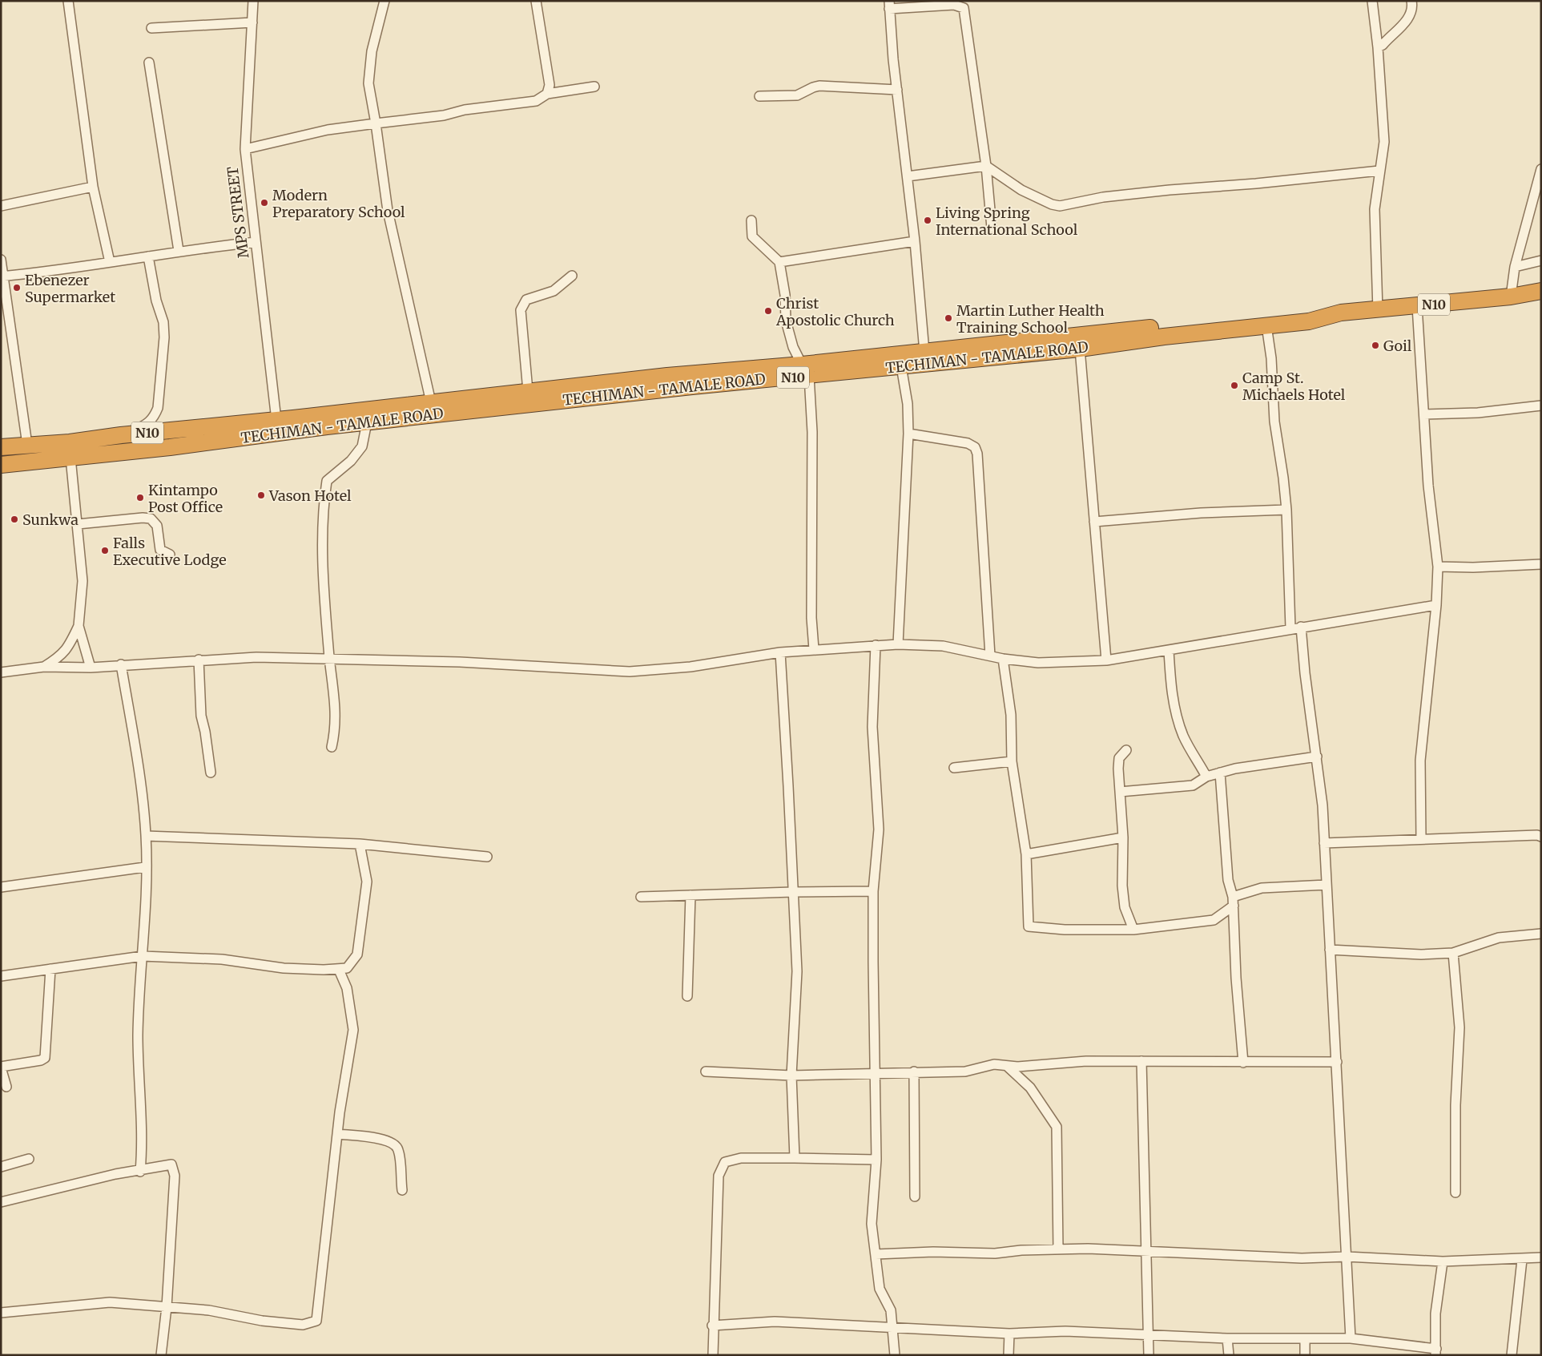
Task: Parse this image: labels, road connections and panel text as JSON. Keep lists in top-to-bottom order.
{
  "streets": {
    "highway": ["N10", "TECHIMAN - TAMALE ROAD"],
    "street": ["MPS STREET"]
  },
  "crossings": [
    ["MPS STREET", "TECHIMAN - TAMALE ROAD"]
  ],
  "places": [
    "Modern Preparatory School",
    "Living Spring International School",
    "Ebenezer Supermarket",
    "Christ Apostolic Church",
    "Martin Luther Health Training School",
    "Goil",
    "Camp St. Michaels Hotel",
    "Vason Hotel",
    "Kintampo Post Office",
    "Sunkwa",
    "Falls Executive Lodge"
  ]
}
